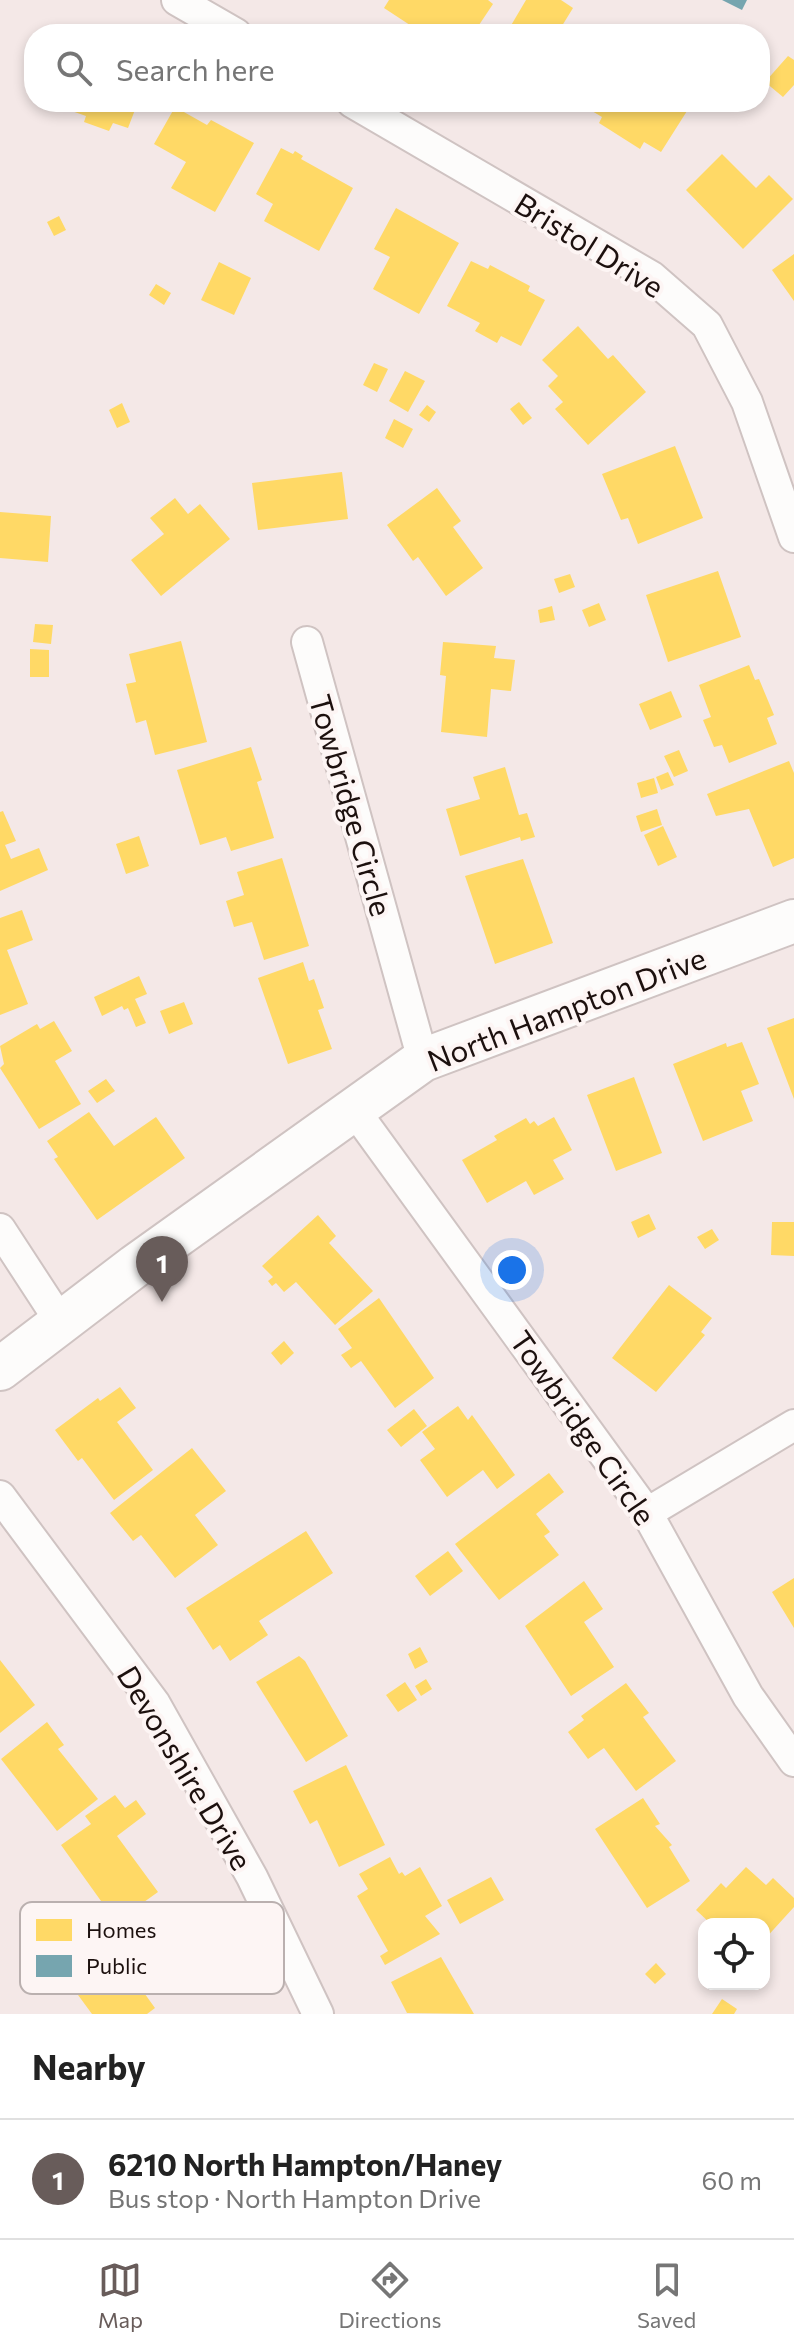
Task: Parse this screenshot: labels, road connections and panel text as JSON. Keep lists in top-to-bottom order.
{
  "streets": {
    "street": [
      "Bristol Drive",
      "Towbridge Circle",
      "North Hampton Drive",
      "Devonshire Drive"
    ]
  },
  "crossings": [
    ["Towbridge Circle", "North Hampton Drive"]
  ],
  "legend": ["Homes", "Public"],
  "page": {
    "search": "Search here",
    "pins": "1",
    "heading": "Nearby",
    "list": [
      {
        "mark": "1",
        "name": "6210 North Hampton/Haney",
        "note": "Bus stop · North Hampton Drive",
        "value": "60 m"
      }
    ],
    "nav": ["Map", "Directions", "Saved"]
  }
}
